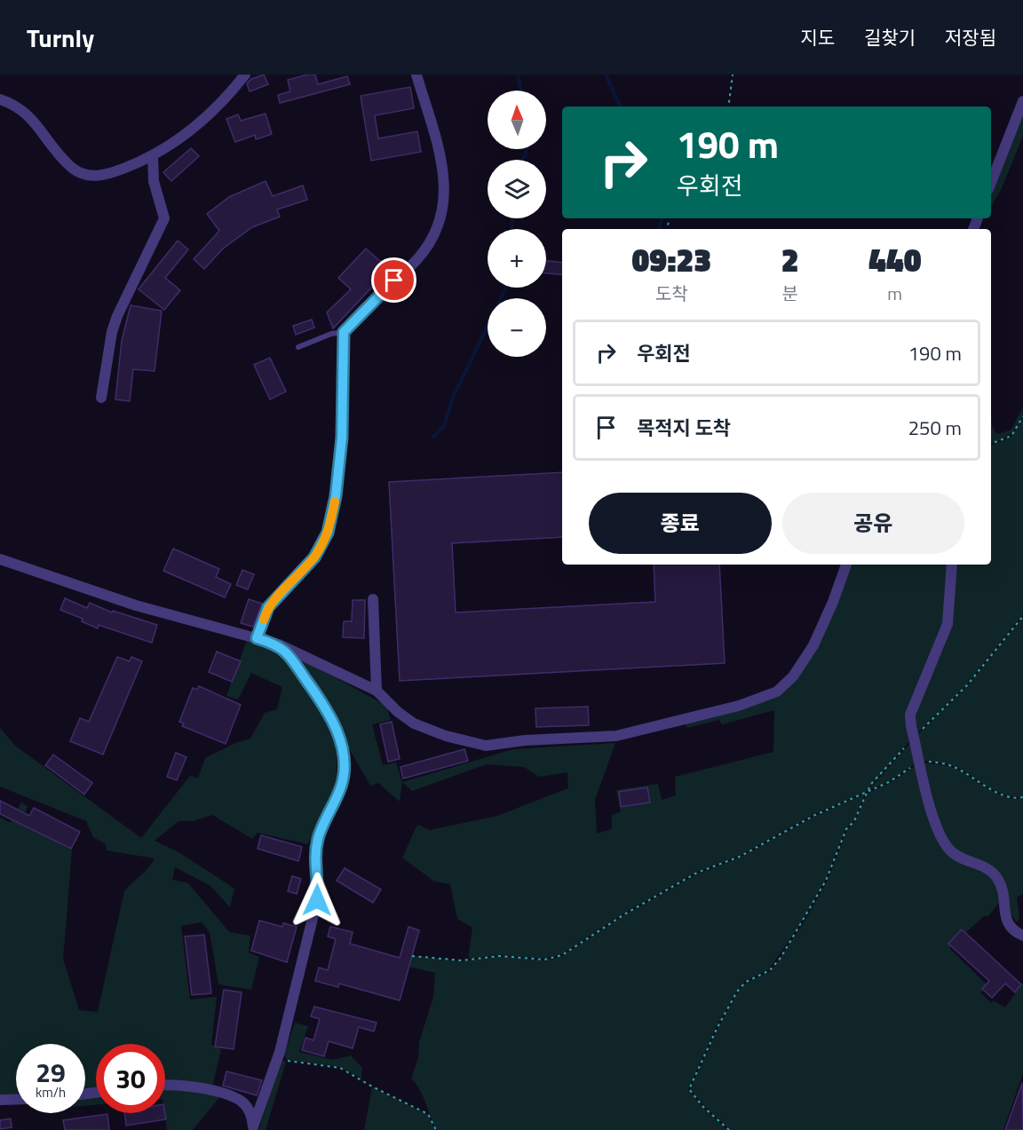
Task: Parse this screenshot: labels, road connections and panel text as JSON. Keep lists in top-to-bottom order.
{
  "north": "top",
  "page": {
    "header": "Turnly",
    "nav": ["지도", "길찾기", "저장됨"],
    "map_buttons": ["+", "−"],
    "turn": ["190 m", "우회전"],
    "eta": [
      "09:23",
      "도착",
      "2",
      "분",
      "440",
      "m"
    ],
    "list": [
      {
        "name": "우회전",
        "value": "190 m"
      },
      {
        "name": "목적지 도착",
        "value": "250 m"
      }
    ],
    "buttons": ["종료", "공유"],
    "speed": "29 km/h",
    "limit": "30"
  }
}
